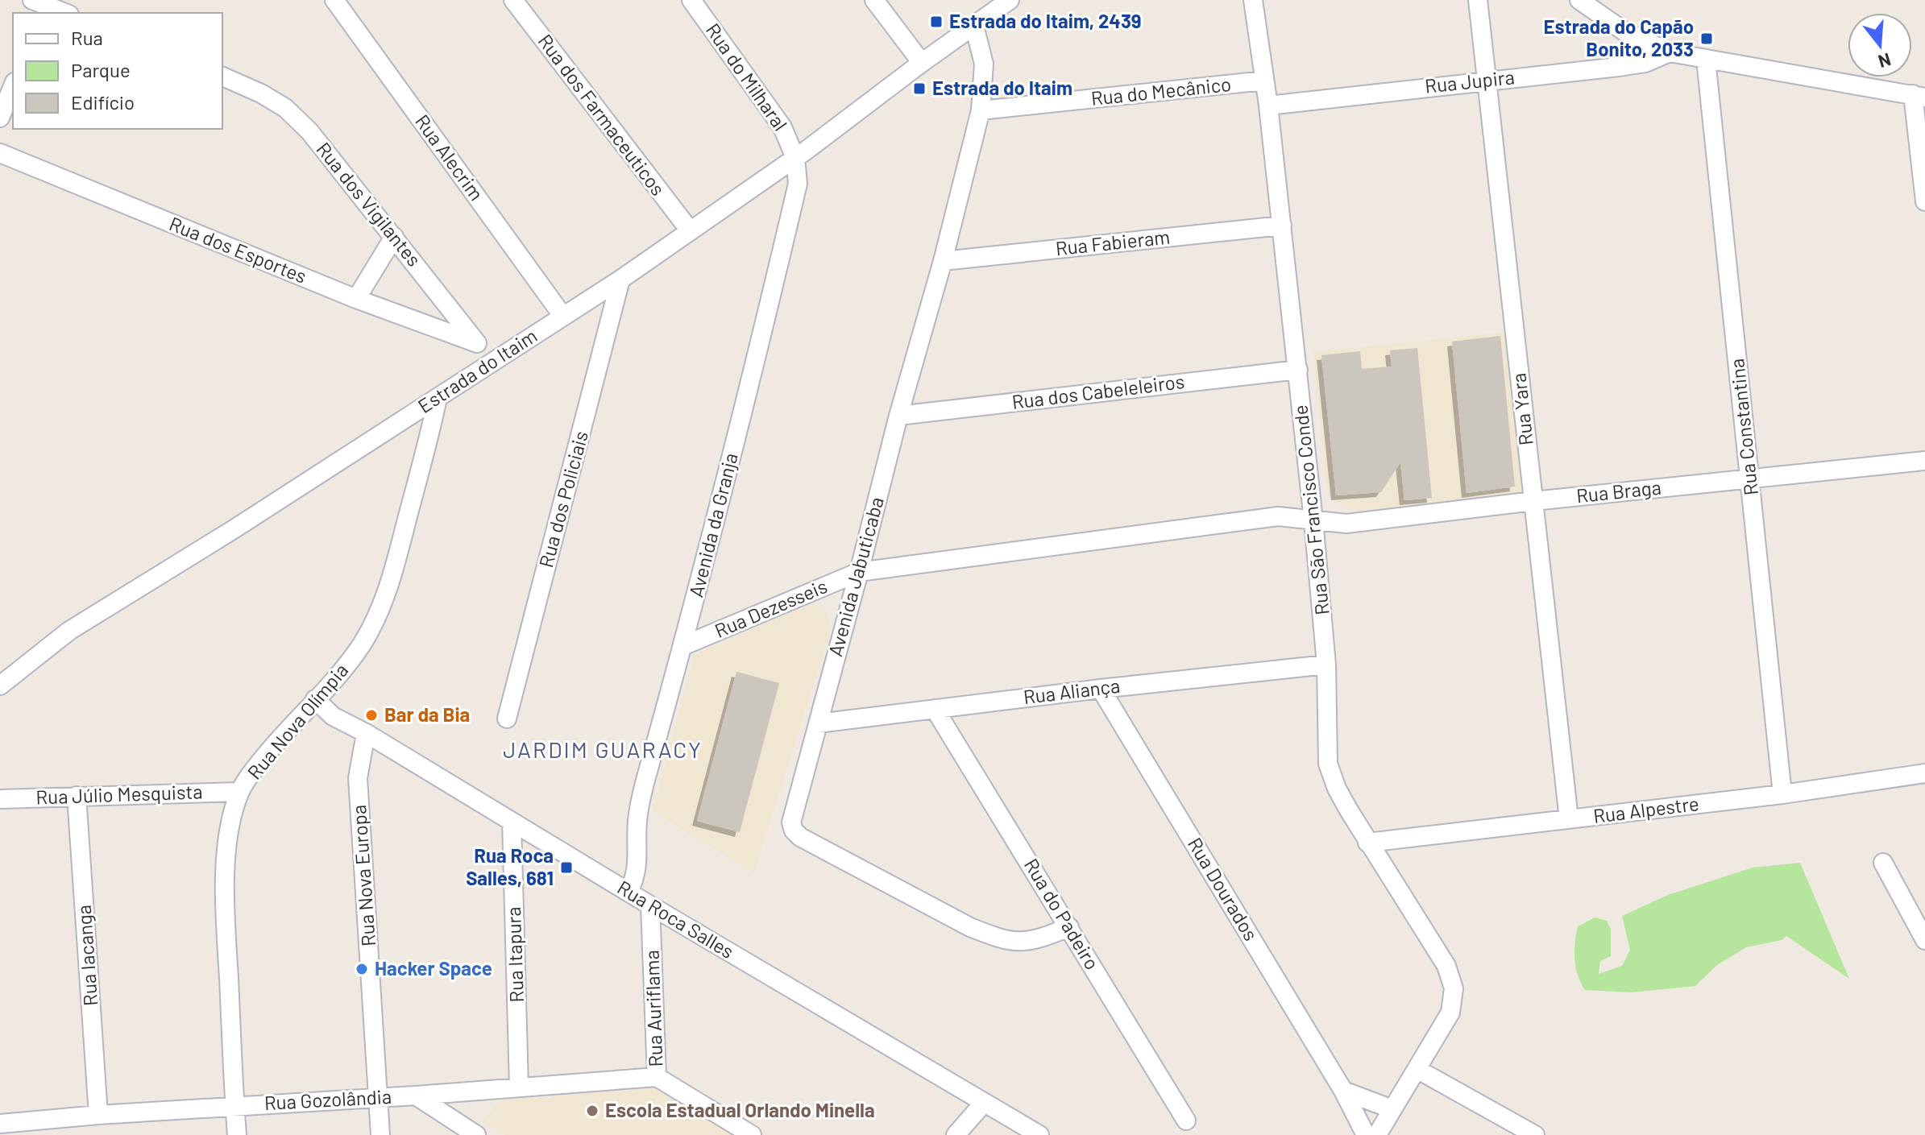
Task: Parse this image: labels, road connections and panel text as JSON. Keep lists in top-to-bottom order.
{
  "streets": {
    "street": [
      "Rua do Milharal",
      "Rua Jupira",
      "Rua do Mecânico",
      "Rua dos Farmaceuticos",
      "Rua Alecrim",
      "Rua dos Vigilantes",
      "Rua Fabieram",
      "Rua dos Esportes",
      "Estrada do Itaim",
      "Rua dos Cabeleleiros",
      "Rua Yara",
      "Rua Constantina",
      "Rua Braga",
      "Rua dos Policiais",
      "Rua São Francisco Conde",
      "Avenida da Granja",
      "Avenida Jabuticaba",
      "Rua Dezesseis",
      "Rua Aliança",
      "Rua Nova Olímpia",
      "Rua Júlio Mesquista",
      "Rua Alpestre",
      "Rua Nova Europa",
      "Rua Dourados",
      "Rua do Padeiro",
      "Rua Roca Salles",
      "Rua Itapura",
      "Rua Iacanga",
      "Rua Auriflama",
      "Rua Gozolândia"
    ]
  },
  "crossings": [
    ["Rua do Milharal", "Estrada do Itaim"],
    ["Rua do Milharal", "Avenida da Granja"],
    ["Rua Jupira", "Rua Yara"],
    ["Rua Jupira", "Rua São Francisco Conde"],
    ["Rua do Mecânico", "Rua São Francisco Conde"],
    ["Rua do Mecânico", "Avenida Jabuticaba"],
    ["Rua dos Farmaceuticos", "Estrada do Itaim"],
    ["Rua Alecrim", "Estrada do Itaim"],
    ["Rua dos Vigilantes", "Rua dos Esportes"],
    ["Rua dos Vigilantes", "Estrada do Itaim"],
    ["Rua Fabieram", "Rua São Francisco Conde"],
    ["Rua Fabieram", "Avenida Jabuticaba"],
    ["Estrada do Itaim", "Rua dos Policiais"],
    ["Estrada do Itaim", "Avenida da Granja"],
    ["Estrada do Itaim", "Avenida Jabuticaba"],
    ["Estrada do Itaim", "Rua Nova Olímpia"],
    ["Rua dos Cabeleleiros", "Rua São Francisco Conde"],
    ["Rua dos Cabeleleiros", "Avenida Jabuticaba"],
    ["Rua Yara", "Rua Braga"],
    ["Rua Yara", "Rua Alpestre"],
    ["Rua Constantina", "Rua Braga"],
    ["Rua Constantina", "Rua Alpestre"],
    ["Rua Braga", "Rua São Francisco Conde"],
    ["Rua São Francisco Conde", "Rua Aliança"],
    ["Rua São Francisco Conde", "Rua Alpestre"],
    ["Avenida da Granja", "Rua Dezesseis"],
    ["Avenida da Granja", "Rua Roca Salles"],
    ["Avenida Jabuticaba", "Rua Dezesseis"],
    ["Avenida Jabuticaba", "Rua Aliança"],
    ["Avenida Jabuticaba", "Rua do Padeiro"],
    ["Rua Aliança", "Rua Dourados"],
    ["Rua Aliança", "Rua do Padeiro"],
    ["Rua Nova Olímpia", "Rua Júlio Mesquista"],
    ["Rua Nova Olímpia", "Rua Roca Salles"],
    ["Rua Nova Olímpia", "Rua Gozolândia"],
    ["Rua Júlio Mesquista", "Rua Iacanga"],
    ["Rua Nova Europa", "Rua Roca Salles"],
    ["Rua Nova Europa", "Rua Gozolândia"],
    ["Rua Roca Salles", "Rua Itapura"],
    ["Rua Roca Salles", "Rua Auriflama"],
    ["Rua Itapura", "Rua Gozolândia"],
    ["Rua Iacanga", "Rua Gozolândia"],
    ["Rua Auriflama", "Rua Gozolândia"]
  ],
  "districts": ["JARDIM GUARACY"],
  "places": {
    "transit": [
      "Estrada do Itaim, 2439",
      "Estrada do Capão Bonito, 2033",
      "Estrada do Itaim",
      "Rua Roca Salles, 681"
    ],
    "other": ["Bar da Bia", "Hacker Space", "Escola Estadual Orlando Minella"]
  },
  "legend": ["Rua", "Parque", "Edifício"],
  "north": "bottom"
}
